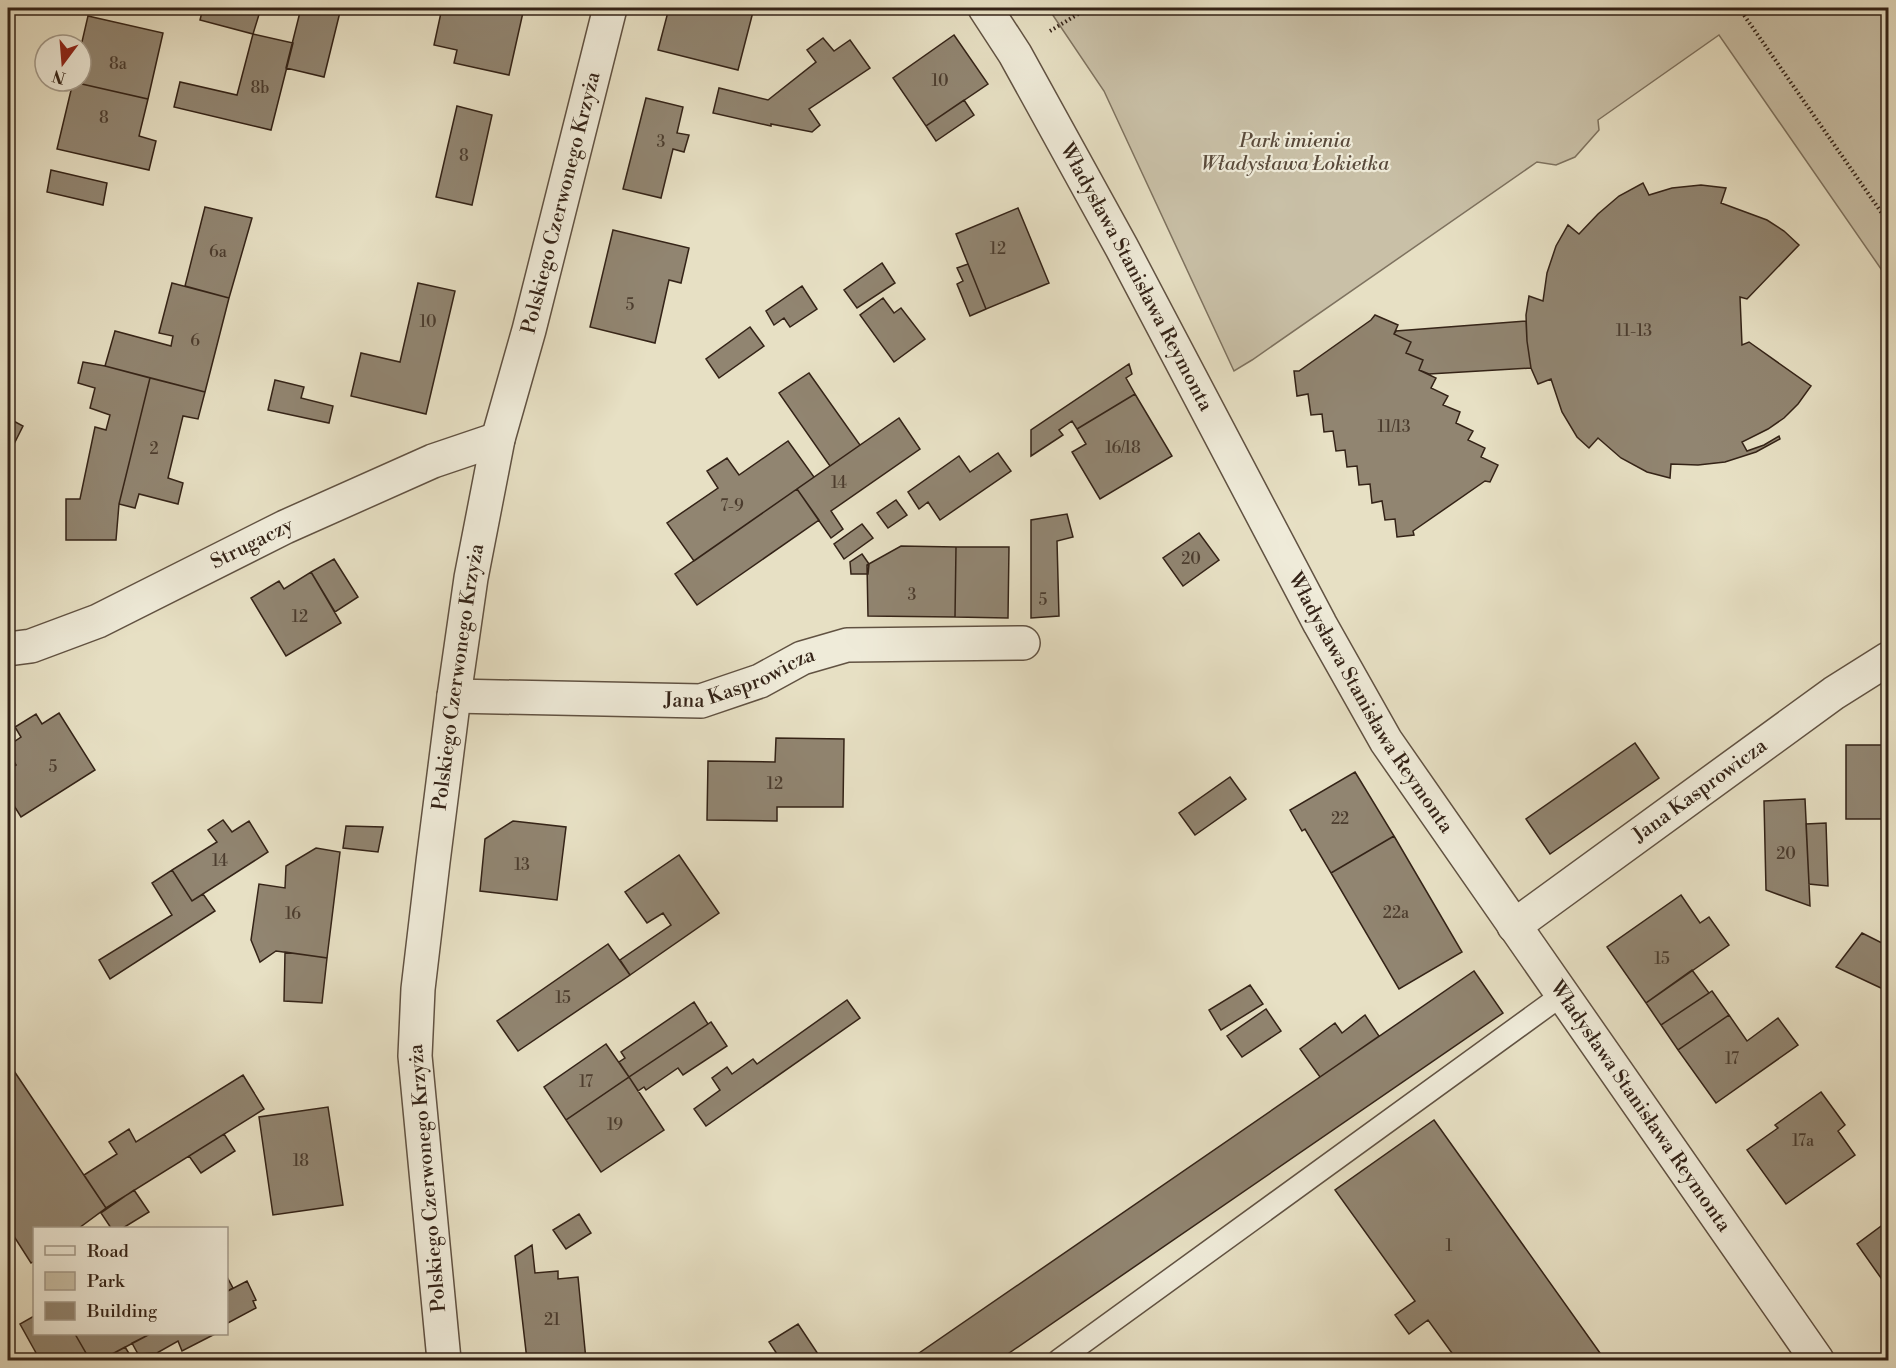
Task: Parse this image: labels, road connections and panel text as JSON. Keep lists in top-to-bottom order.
{
  "streets": {
    "street": [
      "Polskiego Czerwonego Krzyża",
      "Władysława Stanisława Reymonta",
      "Strugaczy",
      "Jana Kasprowicza"
    ]
  },
  "crossings": [
    ["Polskiego Czerwonego Krzyża", "Strugaczy"],
    ["Polskiego Czerwonego Krzyża", "Jana Kasprowicza"],
    ["Władysława Stanisława Reymonta", "Jana Kasprowicza"]
  ],
  "parks": ["Park imienia Władysława Łokietka"],
  "house_numbers": [
    "8a",
    "10",
    "8b",
    "8",
    "3",
    "8",
    "12",
    "6a",
    "5",
    "10",
    "11-13",
    "6",
    "11/13",
    "16/18",
    "2",
    "14",
    "7-9",
    "20",
    "3",
    "5",
    "12",
    "5",
    "12",
    "22",
    "20",
    "14",
    "13",
    "22a",
    "16",
    "15",
    "15",
    "17",
    "17",
    "19",
    "17a",
    "18",
    "1",
    "21"
  ],
  "legend": ["Road", "Park", "Building"],
  "north": "bottom"
}
